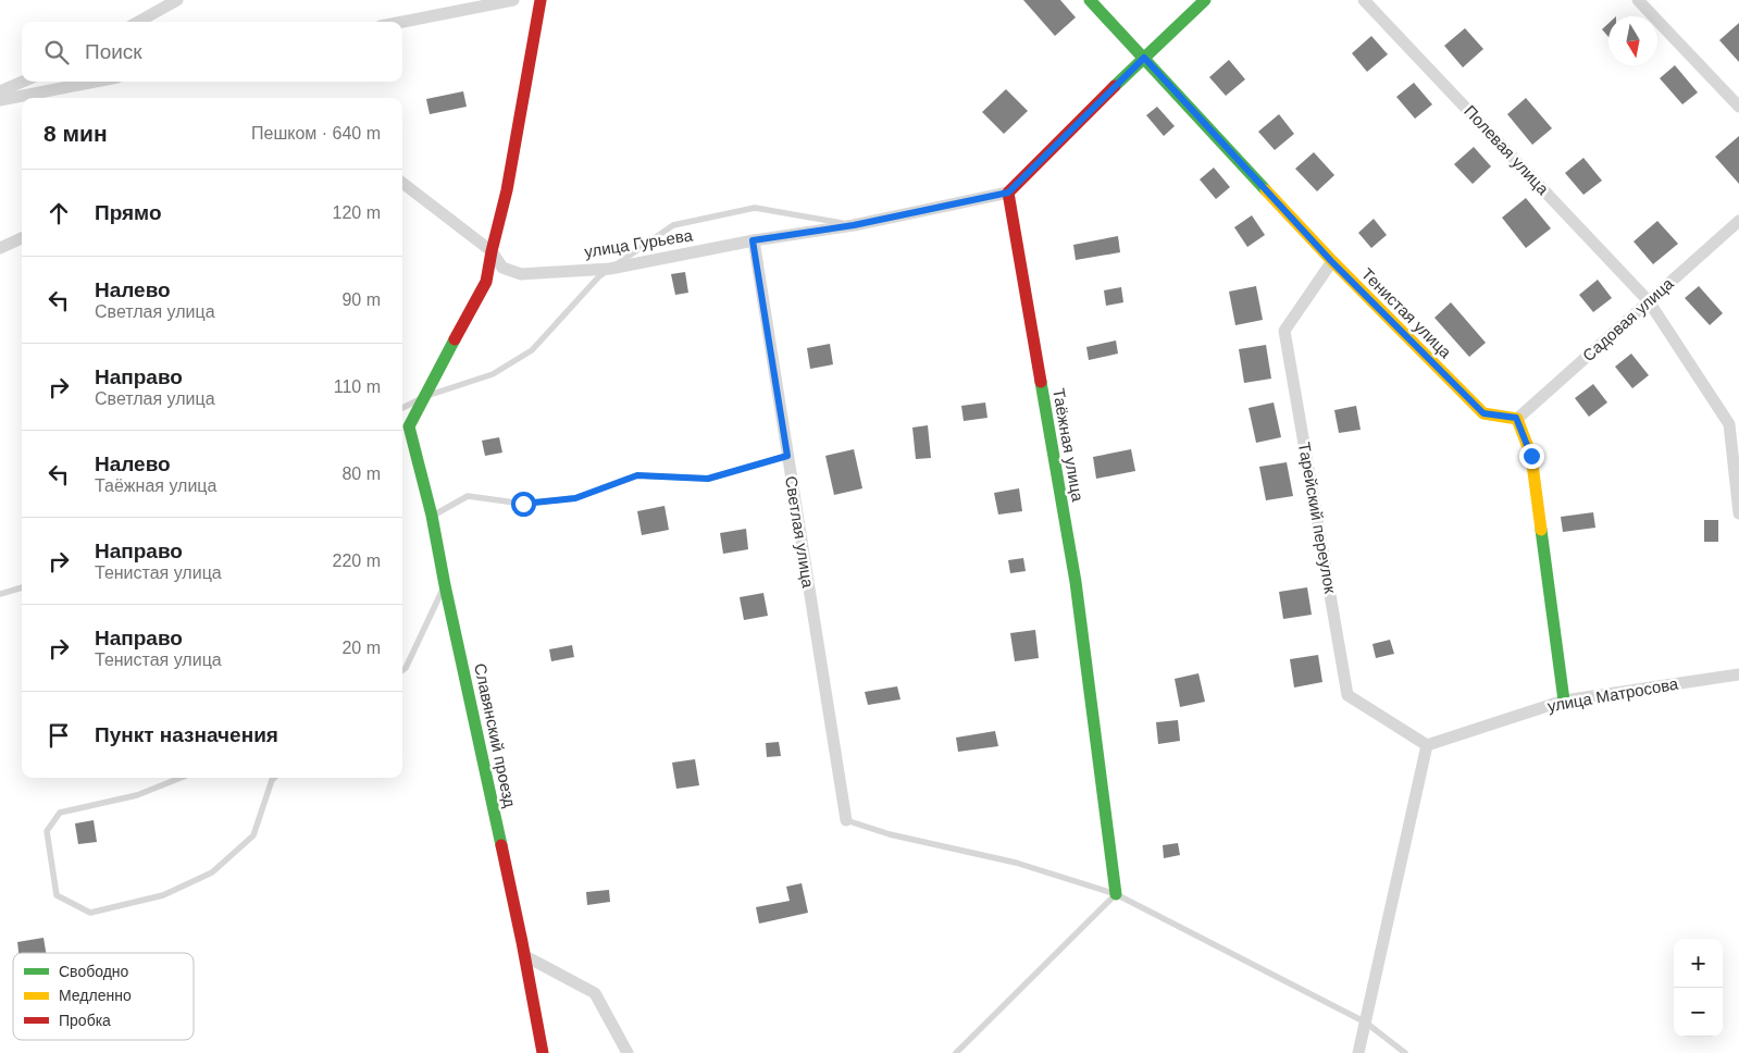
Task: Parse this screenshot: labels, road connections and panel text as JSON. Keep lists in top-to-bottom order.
{
  "streets": {
    "street": [
      "Полевая улица",
      "улица Гурьева",
      "Тенистая улица",
      "Садовая улица",
      "Таёжная улица",
      "Тарейский переулок",
      "Светлая улица",
      "улица Матросова",
      "Славянский проезд"
    ]
  },
  "crossings": [
    ["Полевая улица", "Садовая улица"],
    ["улица Гурьева", "Светлая улица"],
    ["Тенистая улица", "Садовая улица"],
    ["Тенистая улица", "Тарейский переулок"],
    ["Тарейский переулок", "улица Матросова"]
  ],
  "legend": ["Свободно", "Медленно", "Пробка"],
  "north": "bottom",
  "page": {
    "search": "Поиск",
    "heading": ["8 мин", "Пешком · 640 m"],
    "list": [
      ["Прямо", "120 m"],
      ["Налево", "Светлая улица", "90 m"],
      ["Направо", "Светлая улица", "110 m"],
      ["Налево", "Таёжная улица", "80 m"],
      ["Направо", "Тенистая улица", "220 m"],
      ["Направо", "Тенистая улица", "20 m"],
      "Пункт назначения"
    ],
    "map_buttons": ["+", "−"]
  }
}
